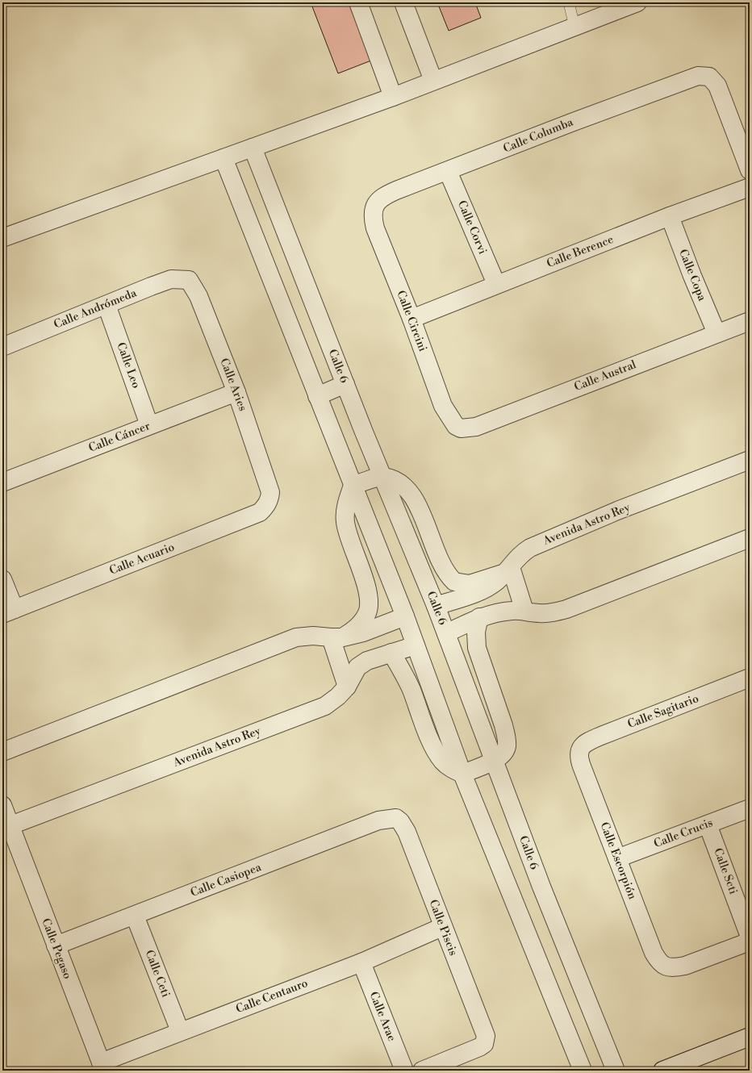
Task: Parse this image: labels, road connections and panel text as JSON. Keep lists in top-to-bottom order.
{
  "streets": {
    "street": [
      "Calle Columba",
      "Calle Corvi",
      "Calle Berence",
      "Calle Copa",
      "Calle Andrómeda",
      "Calle Circini",
      "Calle Leo",
      "Calle 6",
      "Calle Austral",
      "Calle Aries",
      "Calle Cáncer",
      "Avenida Astro Rey",
      "Calle Acuario",
      "Calle Sagitario",
      "Calle Crucis",
      "Calle Escorpión",
      "Calle Scti",
      "Calle Casiopea",
      "Calle Piscis",
      "Calle Pegaso",
      "Calle Ceti",
      "Calle Centauro",
      "Calle Arae"
    ]
  },
  "crossings": [
    ["Calle Columba", "Calle Corvi"],
    ["Calle Columba", "Calle Circini"],
    ["Calle Corvi", "Calle Berence"],
    ["Calle Berence", "Calle Copa"],
    ["Calle Berence", "Calle Circini"],
    ["Calle Copa", "Calle Austral"],
    ["Calle Andrómeda", "Calle Leo"],
    ["Calle Andrómeda", "Calle Aries"],
    ["Calle Circini", "Calle Austral"],
    ["Calle Leo", "Calle Cáncer"],
    ["Calle 6", "Avenida Astro Rey"],
    ["Calle Aries", "Calle Cáncer"],
    ["Calle Aries", "Calle Acuario"],
    ["Avenida Astro Rey", "Calle Pegaso"],
    ["Calle Sagitario", "Calle Escorpión"],
    ["Calle Crucis", "Calle Escorpión"],
    ["Calle Crucis", "Calle Scti"],
    ["Calle Casiopea", "Calle Piscis"],
    ["Calle Casiopea", "Calle Pegaso"],
    ["Calle Casiopea", "Calle Ceti"],
    ["Calle Piscis", "Calle Centauro"],
    ["Calle Pegaso", "Calle Centauro"],
    ["Calle Ceti", "Calle Centauro"],
    ["Calle Centauro", "Calle Arae"]
  ]
}
